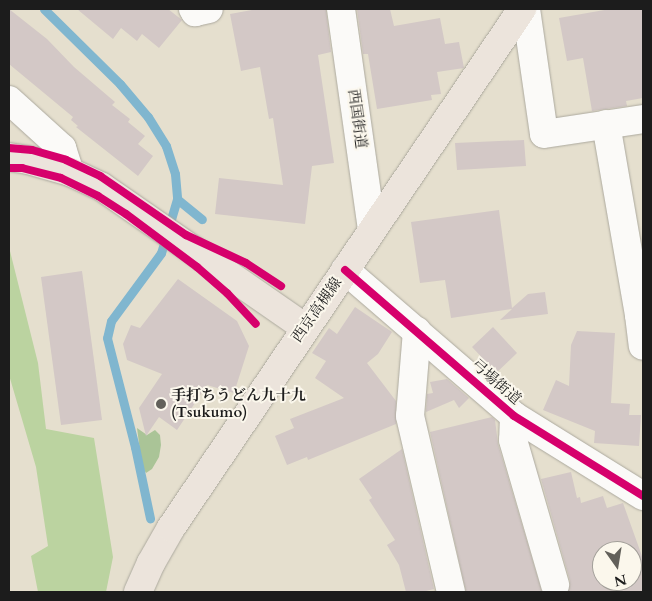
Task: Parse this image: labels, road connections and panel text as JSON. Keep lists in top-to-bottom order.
{
  "streets": {
    "main road": ["西京高槻線"],
    "street": ["西国街道", "弓場街道"]
  },
  "crossings": [
    ["西国街道", "西京高槻線"],
    ["西京高槻線", "弓場街道"]
  ],
  "places": ["手打ちうどん九十九 (Tsukumo)"],
  "north": "bottom"
}
